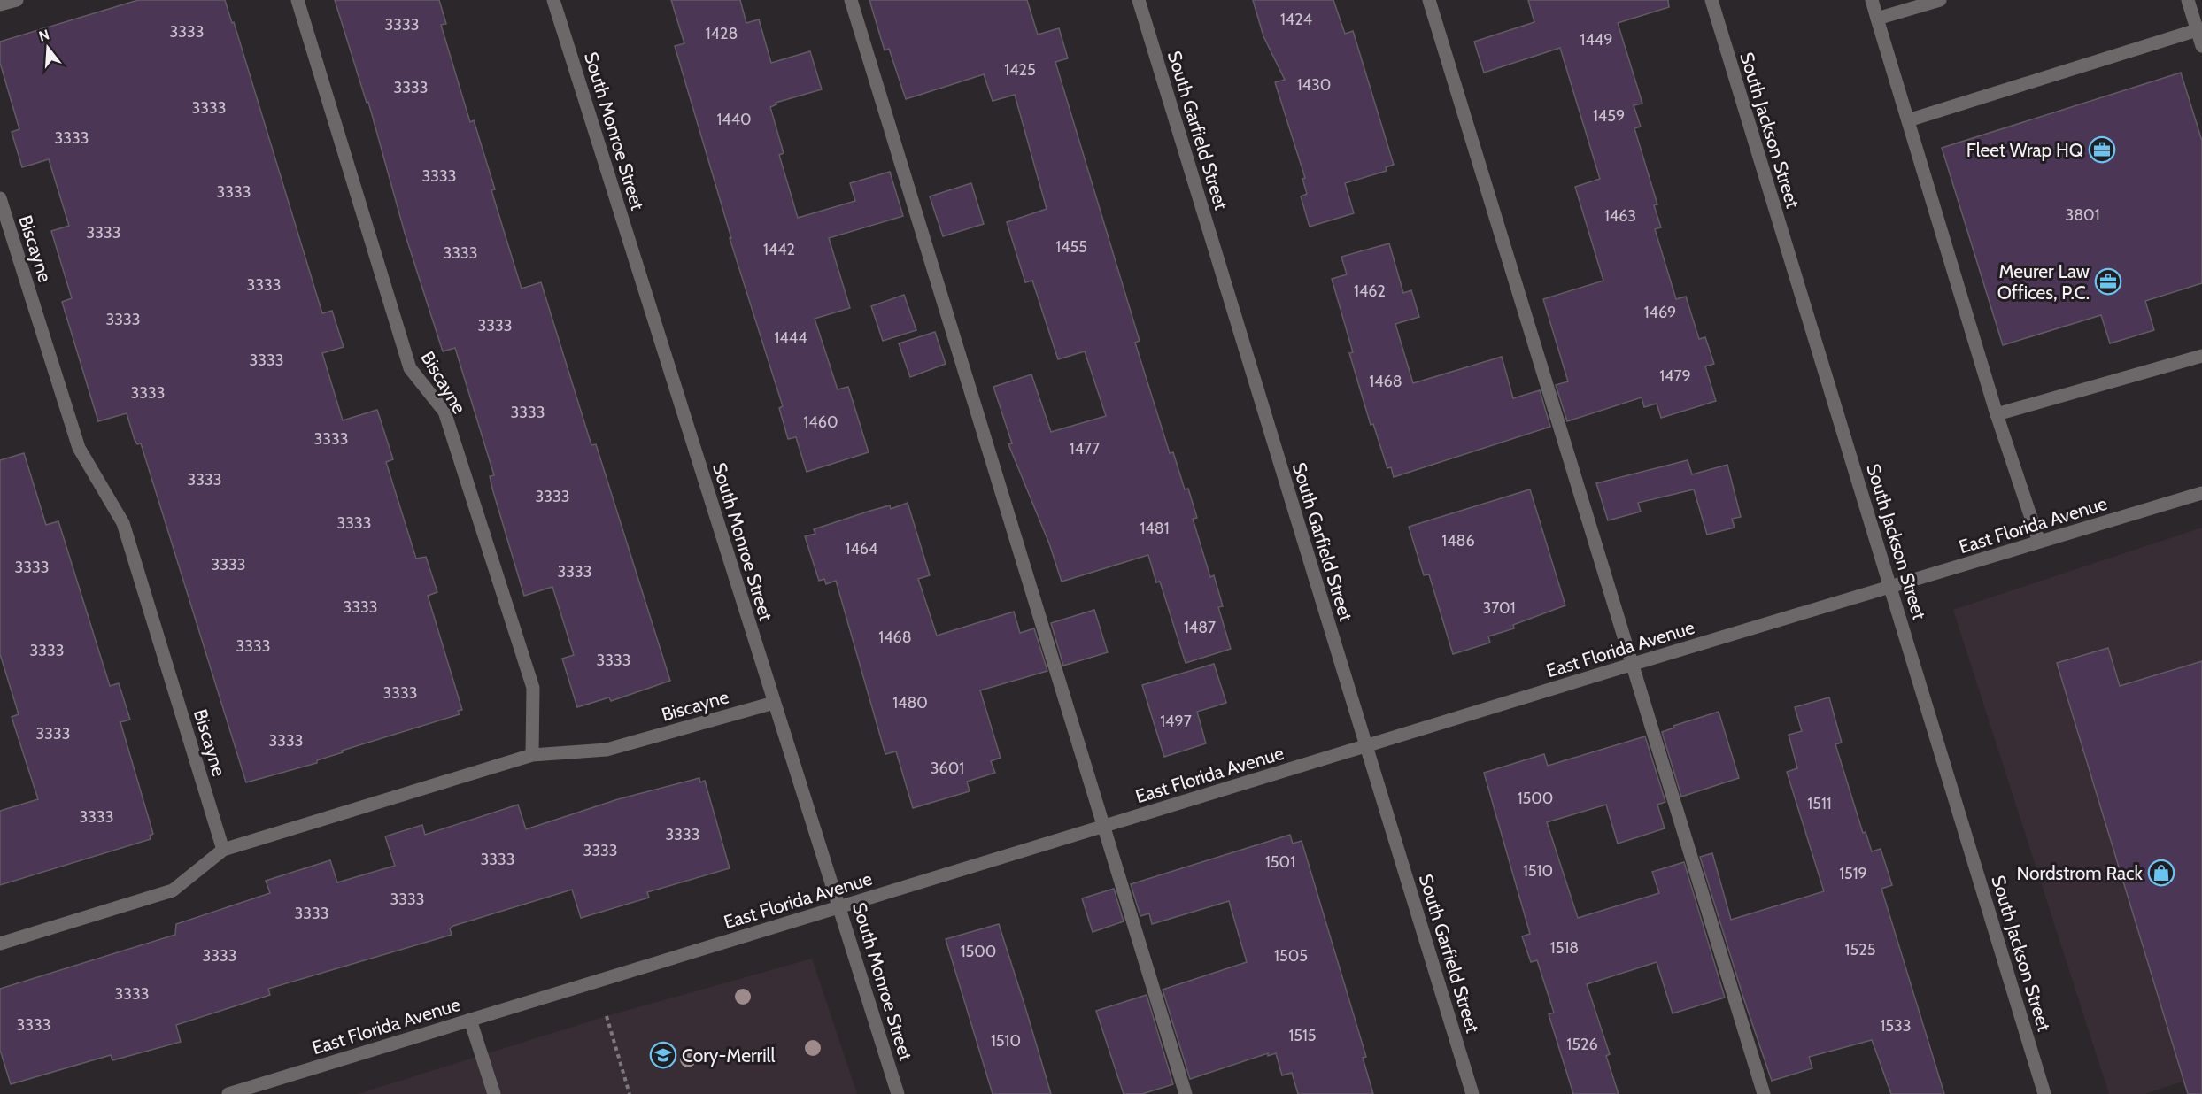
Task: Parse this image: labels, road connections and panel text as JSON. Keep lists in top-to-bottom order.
{
  "streets": {
    "street": [
      "South Garfield Street",
      "South Jackson Street",
      "South Monroe Street",
      "Biscayne",
      "East Florida Avenue"
    ]
  },
  "crossings": [
    ["South Garfield Street", "East Florida Avenue"],
    ["South Jackson Street", "East Florida Avenue"],
    ["South Monroe Street", "Biscayne"],
    ["South Monroe Street", "East Florida Avenue"]
  ],
  "places": {
    "office": ["Fleet Wrap HQ", "Meurer Law Offices, P.C."],
    "shop": ["Nordstrom Rack"],
    "school or university": ["Cory-Merrill"]
  },
  "house_numbers": [
    "1424",
    "3333",
    "3333",
    "1428",
    "1449",
    "1425",
    "1430",
    "3333",
    "3333",
    "1459",
    "1440",
    "3333",
    "3333",
    "3333",
    "3801",
    "1463",
    "3333",
    "1455",
    "1442",
    "3333",
    "3333",
    "1462",
    "1469",
    "3333",
    "3333",
    "1444",
    "3333",
    "1479",
    "1468",
    "3333",
    "3333",
    "1460",
    "3333",
    "1477",
    "3333",
    "3333",
    "3333",
    "1481",
    "1486",
    "1464",
    "3333",
    "3333",
    "3333",
    "3333",
    "3701",
    "1487",
    "1468",
    "3333",
    "3333",
    "3333",
    "3333",
    "1480",
    "1497",
    "3333",
    "3333",
    "3601",
    "1500",
    "1511",
    "3333",
    "3333",
    "3333",
    "3333",
    "1501",
    "1510",
    "1519",
    "3333",
    "3333",
    "1518",
    "1525",
    "1500",
    "3333",
    "1505",
    "3333",
    "3333",
    "1533",
    "1515",
    "1510",
    "1526"
  ],
  "north": "top"
}
